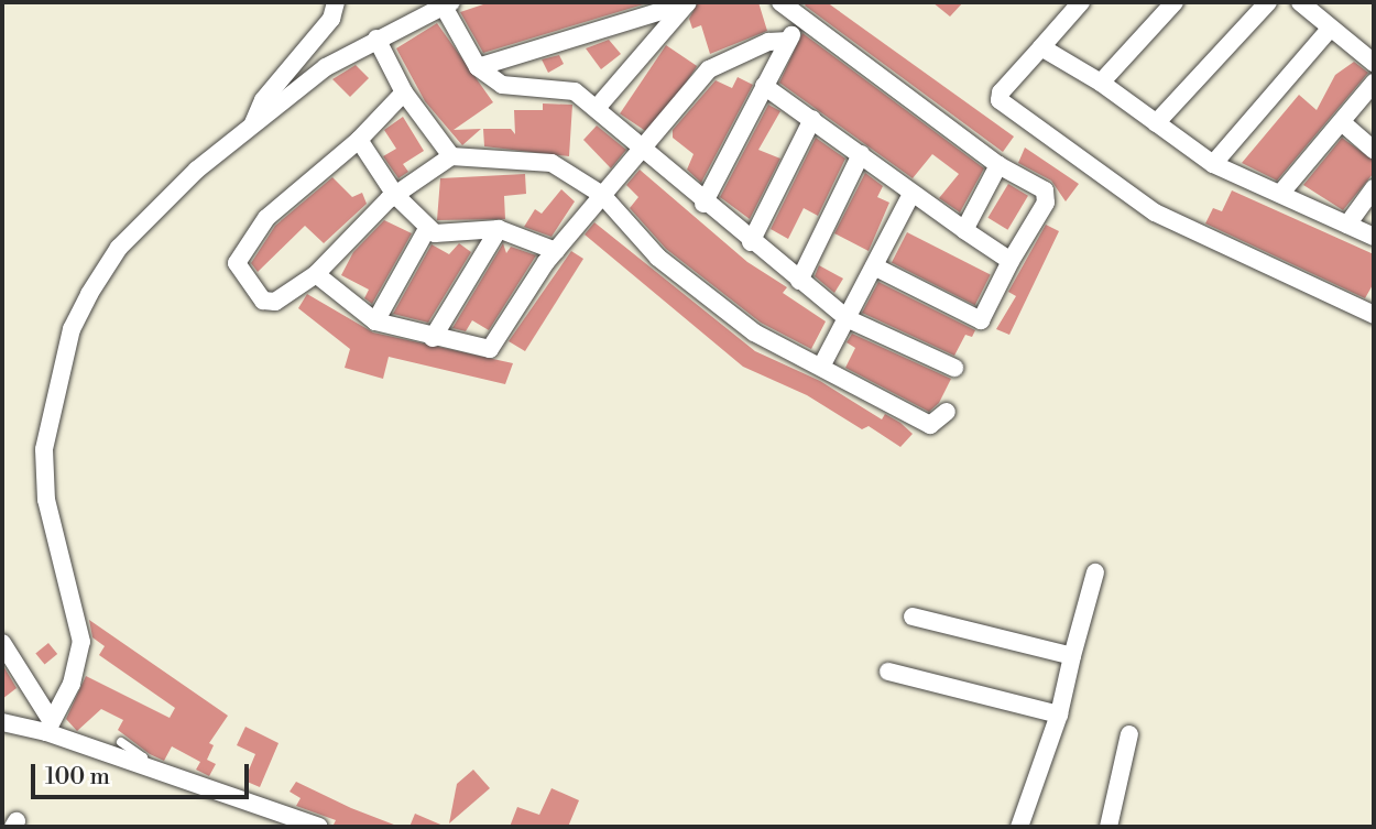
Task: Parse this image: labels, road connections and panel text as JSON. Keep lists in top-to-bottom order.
{
  "scale_bar": "100 m"
}
